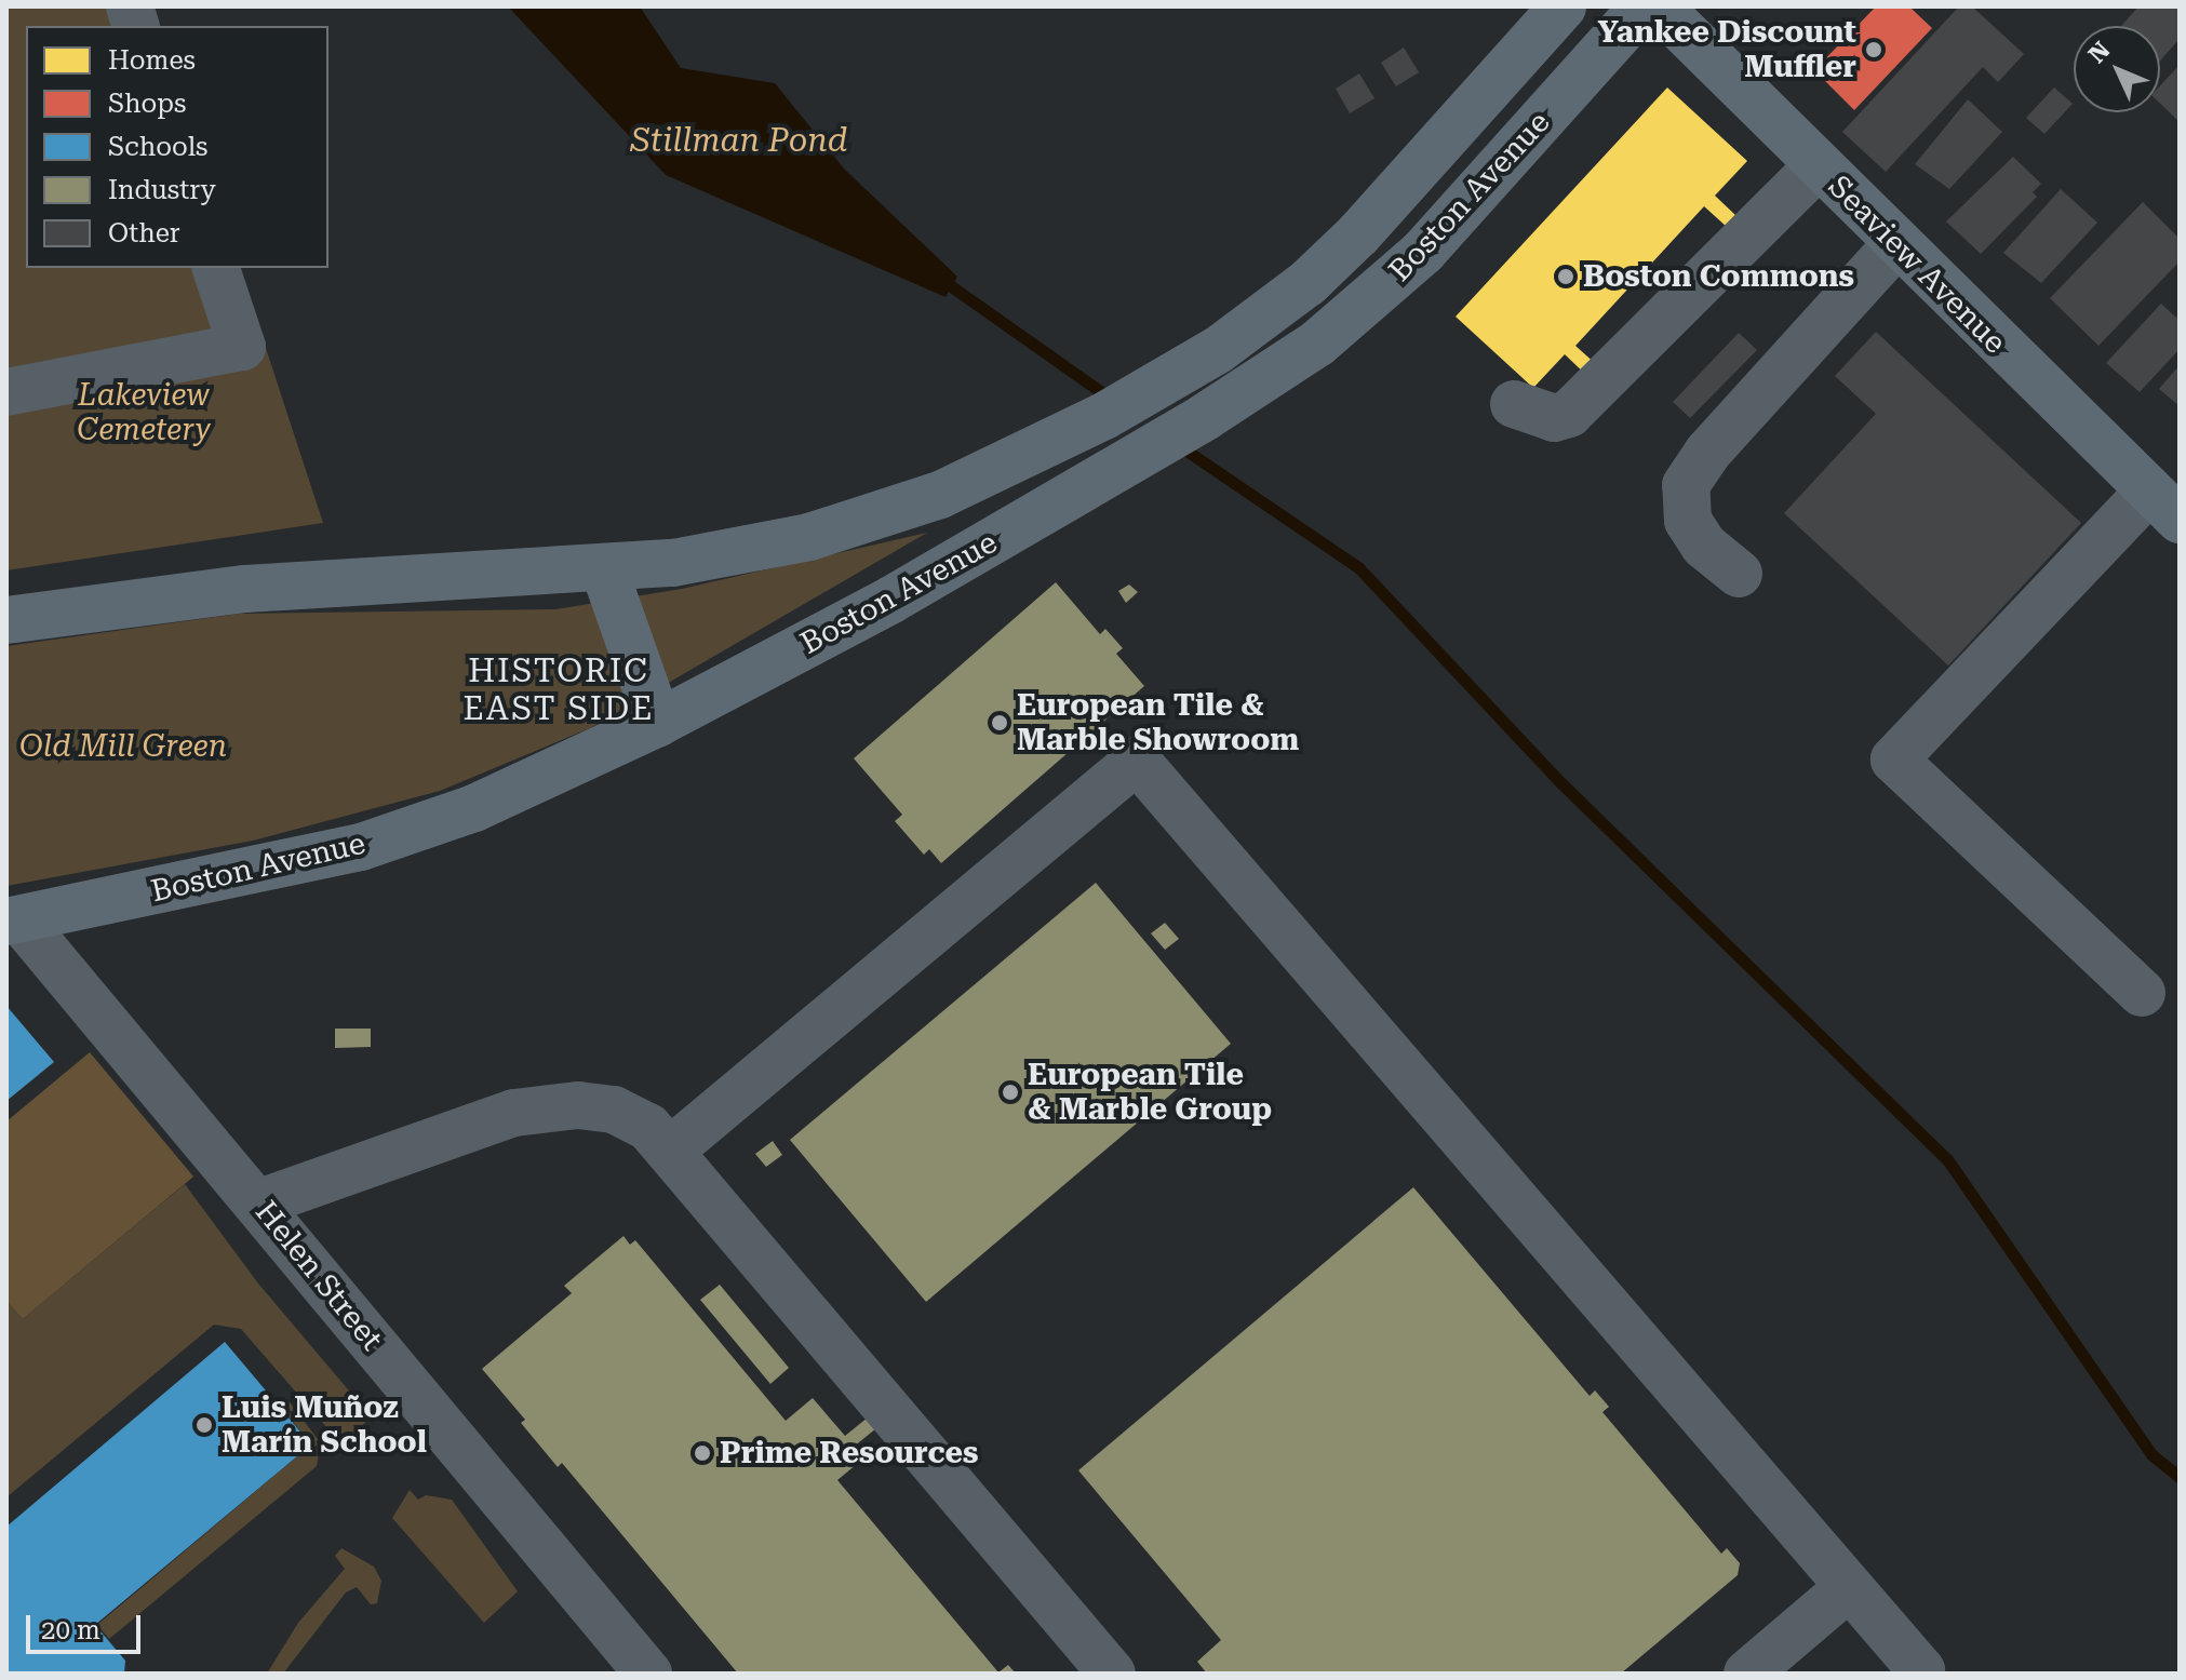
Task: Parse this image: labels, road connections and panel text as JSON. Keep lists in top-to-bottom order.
{
  "streets": {
    "main road": ["Boston Avenue", "Seaview Avenue"],
    "street": ["Helen Street"]
  },
  "crossings": [
    ["Boston Avenue", "Helen Street"]
  ],
  "districts": ["HISTORIC EAST SIDE"],
  "water": ["Stillman Pond"],
  "parks": ["Lakeview Cemetery", "Old Mill Green"],
  "places": [
    "Yankee Discount Muffler",
    "Boston Commons",
    "European Tile & Marble Showroom",
    "European Tile & Marble Group",
    "Luis Muñoz Marín School",
    "Prime Resources"
  ],
  "legend": [
    "Homes",
    "Shops",
    "Schools",
    "Industry",
    "Other"
  ],
  "scale_bar": "20 m",
  "north": "top left"
}
